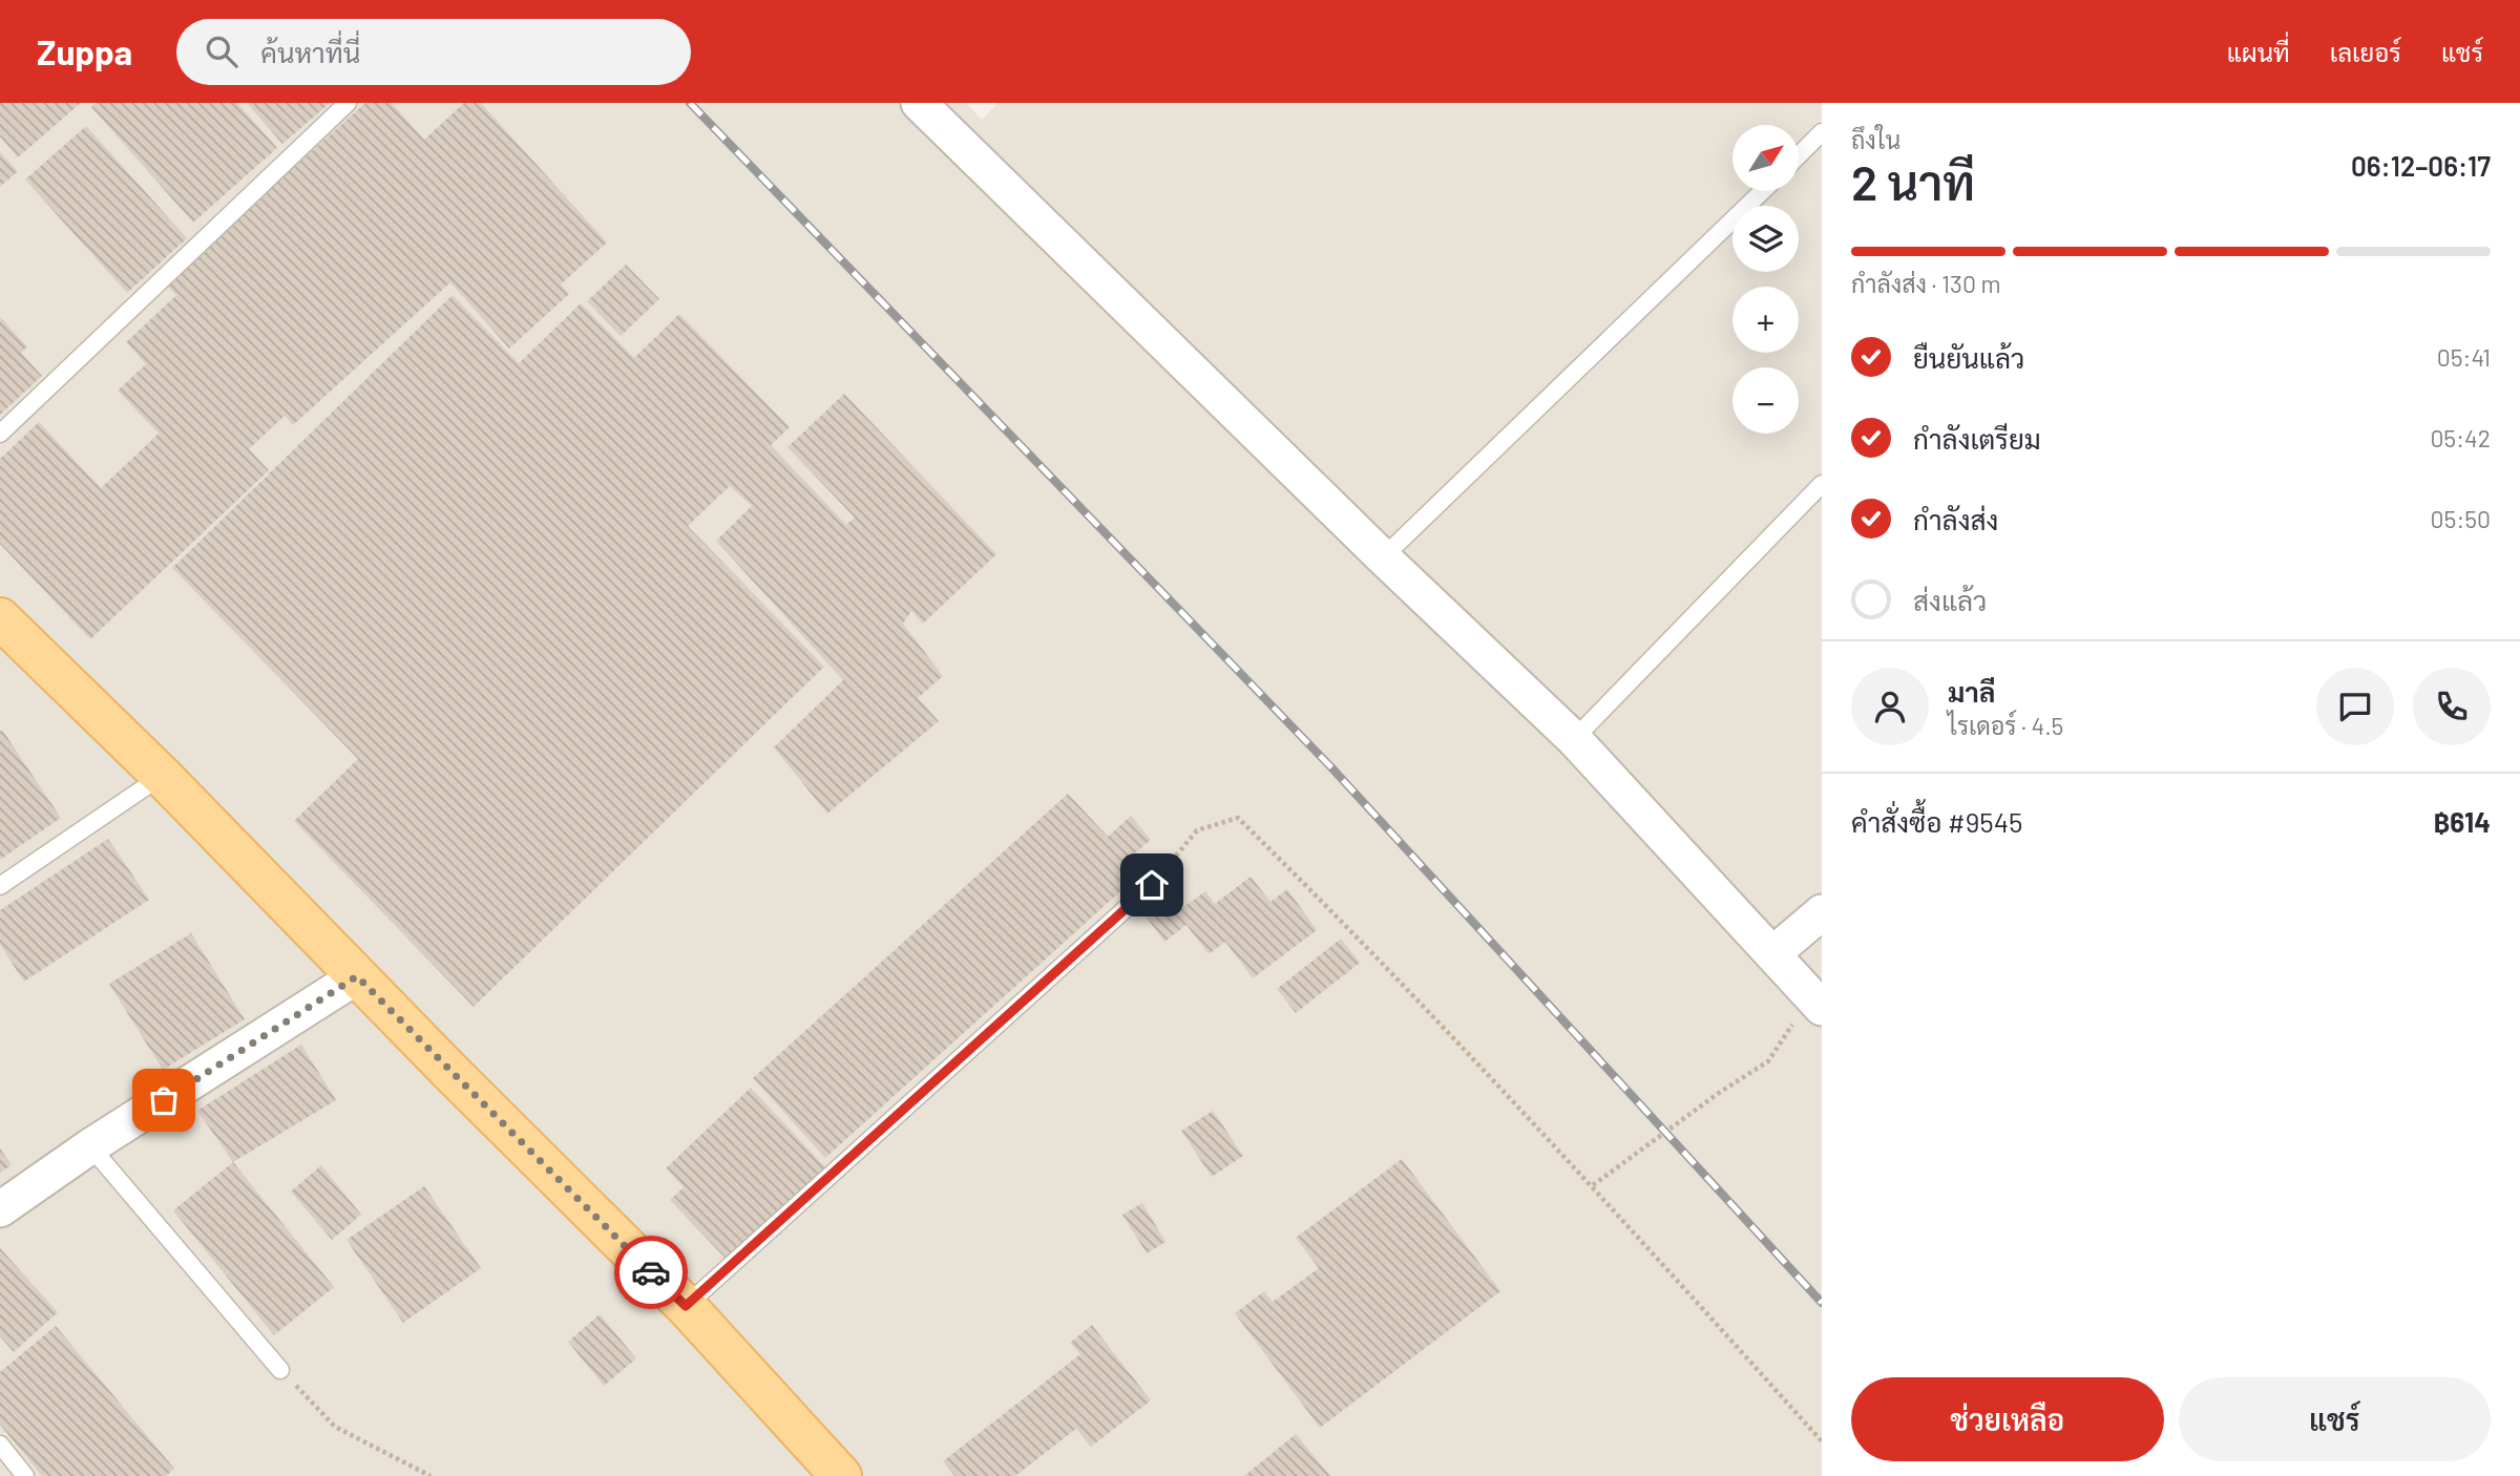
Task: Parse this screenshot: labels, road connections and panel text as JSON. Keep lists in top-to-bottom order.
{
  "north": "top right",
  "page": {
    "header": "Zuppa",
    "search": "ค้นหาที่นี่",
    "nav": ["แผนที่", "เลเยอร์", "แชร์"],
    "heading": ["2 นาที", "ถึงใน", "06:12–06:17"],
    "panel": [
      "มาลี",
      "ไรเดอร์ · 4.5",
      "คำสั่งซื้อ #9545",
      "฿614"
    ],
    "map_buttons": ["+", "−"],
    "bar": "กำลังส่ง · 130 m",
    "list": [
      ["ยืนยันแล้ว", "05:41"],
      ["กำลังเตรียม", "05:42"],
      ["กำลังส่ง", "05:50"],
      "ส่งแล้ว"
    ],
    "buttons": ["ช่วยเหลือ", "แชร์"]
  }
}
